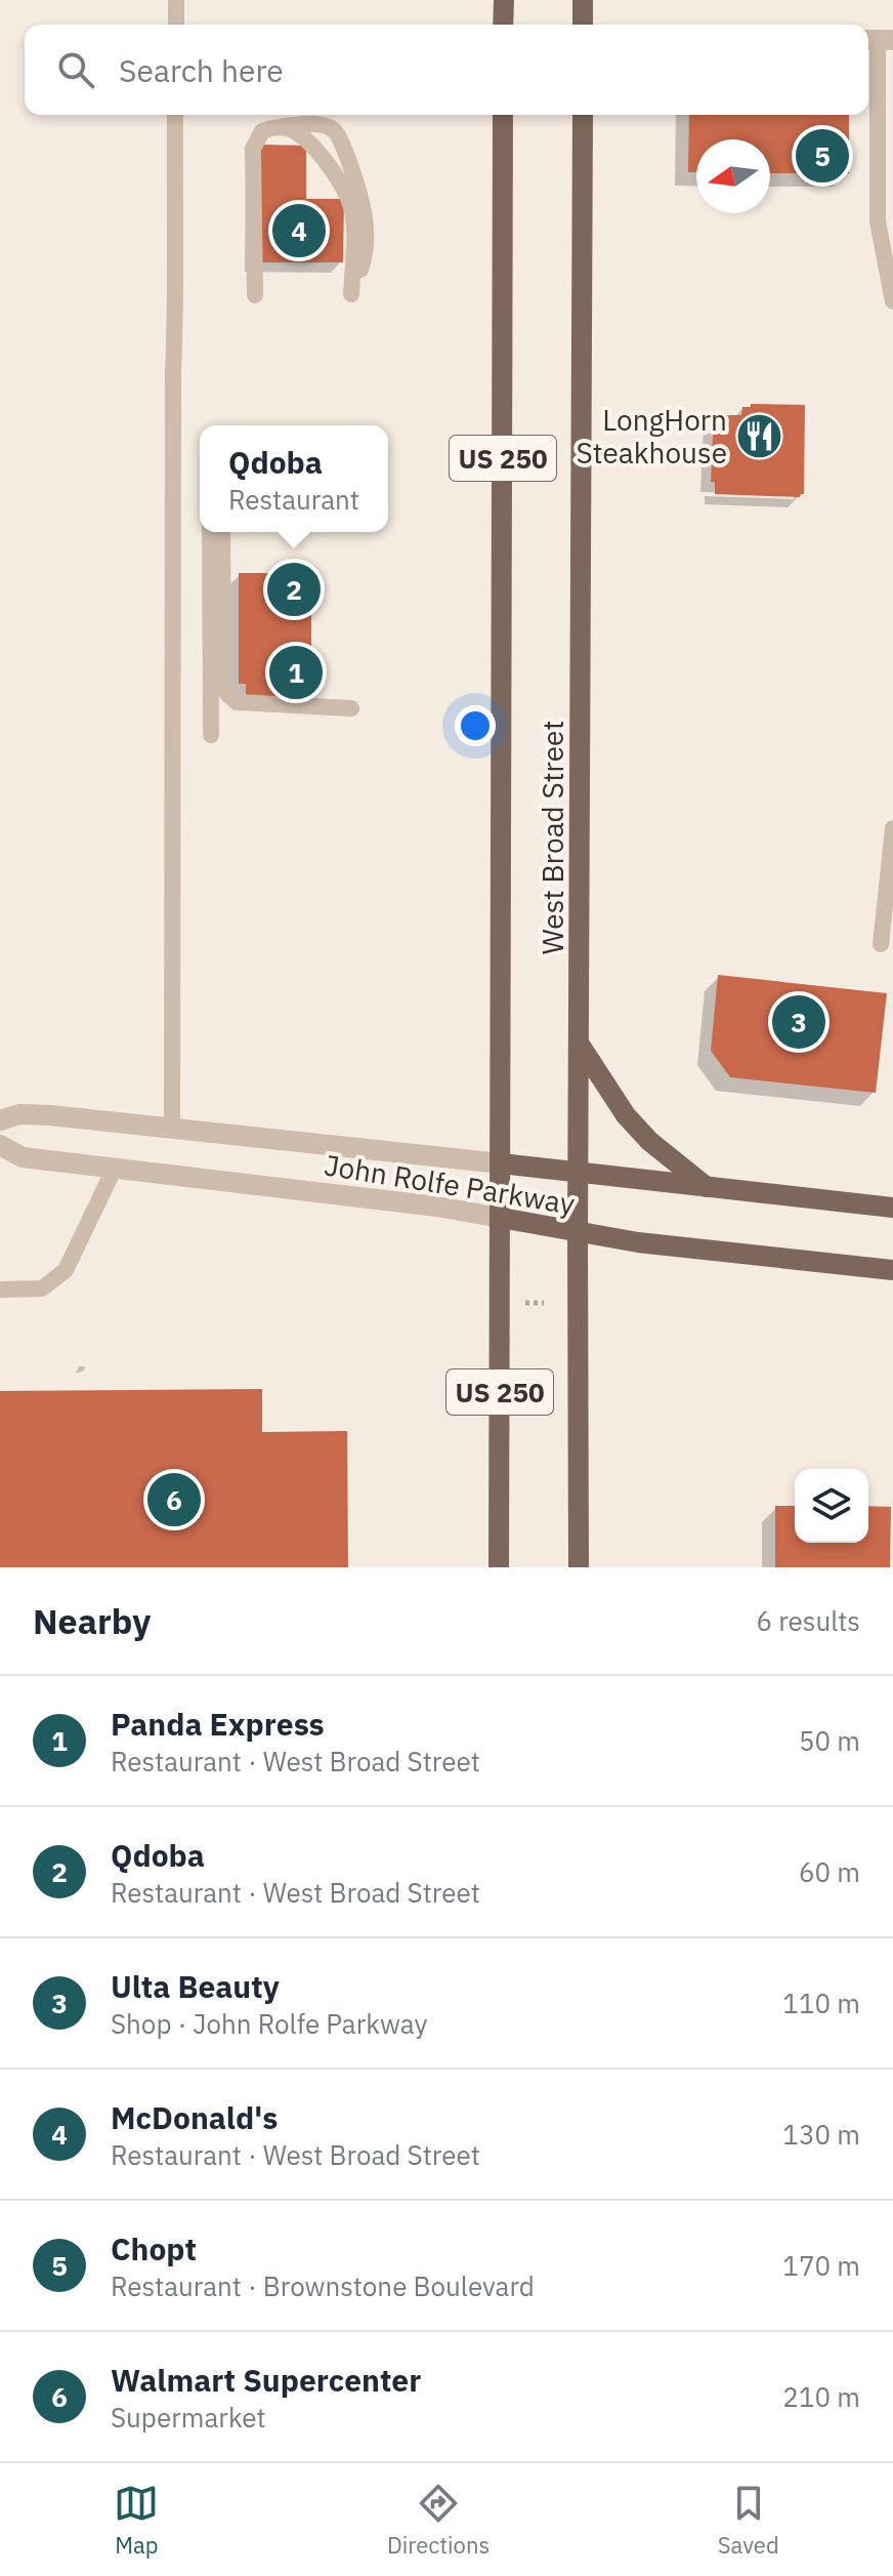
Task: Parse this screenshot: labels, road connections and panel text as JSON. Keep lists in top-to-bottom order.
{
  "streets": {
    "main road": ["US 250", "West Broad Street", "John Rolfe Parkway"]
  },
  "crossings": [
    ["West Broad Street", "John Rolfe Parkway"]
  ],
  "places": {
    "restaurant": ["LongHorn Steakhouse"]
  },
  "north": "left",
  "page": {
    "search": "Search here",
    "pins": [
      "5",
      "4",
      "2",
      "1",
      "3",
      "6"
    ],
    "popup": ["Qdoba", "Restaurant"],
    "heading": ["Nearby", "6 results"],
    "list": [
      {
        "mark": "1",
        "name": "Panda Express",
        "note": "Restaurant · West Broad Street",
        "value": "50 m"
      },
      {
        "mark": "2",
        "name": "Qdoba",
        "note": "Restaurant · West Broad Street",
        "value": "60 m"
      },
      {
        "mark": "3",
        "name": "Ulta Beauty",
        "note": "Shop · John Rolfe Parkway",
        "value": "110 m"
      },
      {
        "mark": "4",
        "name": "McDonald's",
        "note": "Restaurant · West Broad Street",
        "value": "130 m"
      },
      {
        "mark": "5",
        "name": "Chopt",
        "note": "Restaurant · Brownstone Boulevard",
        "value": "170 m"
      },
      {
        "mark": "6",
        "name": "Walmart Supercenter",
        "note": "Supermarket",
        "value": "210 m"
      }
    ],
    "nav": ["Map", "Directions", "Saved"]
  }
}
